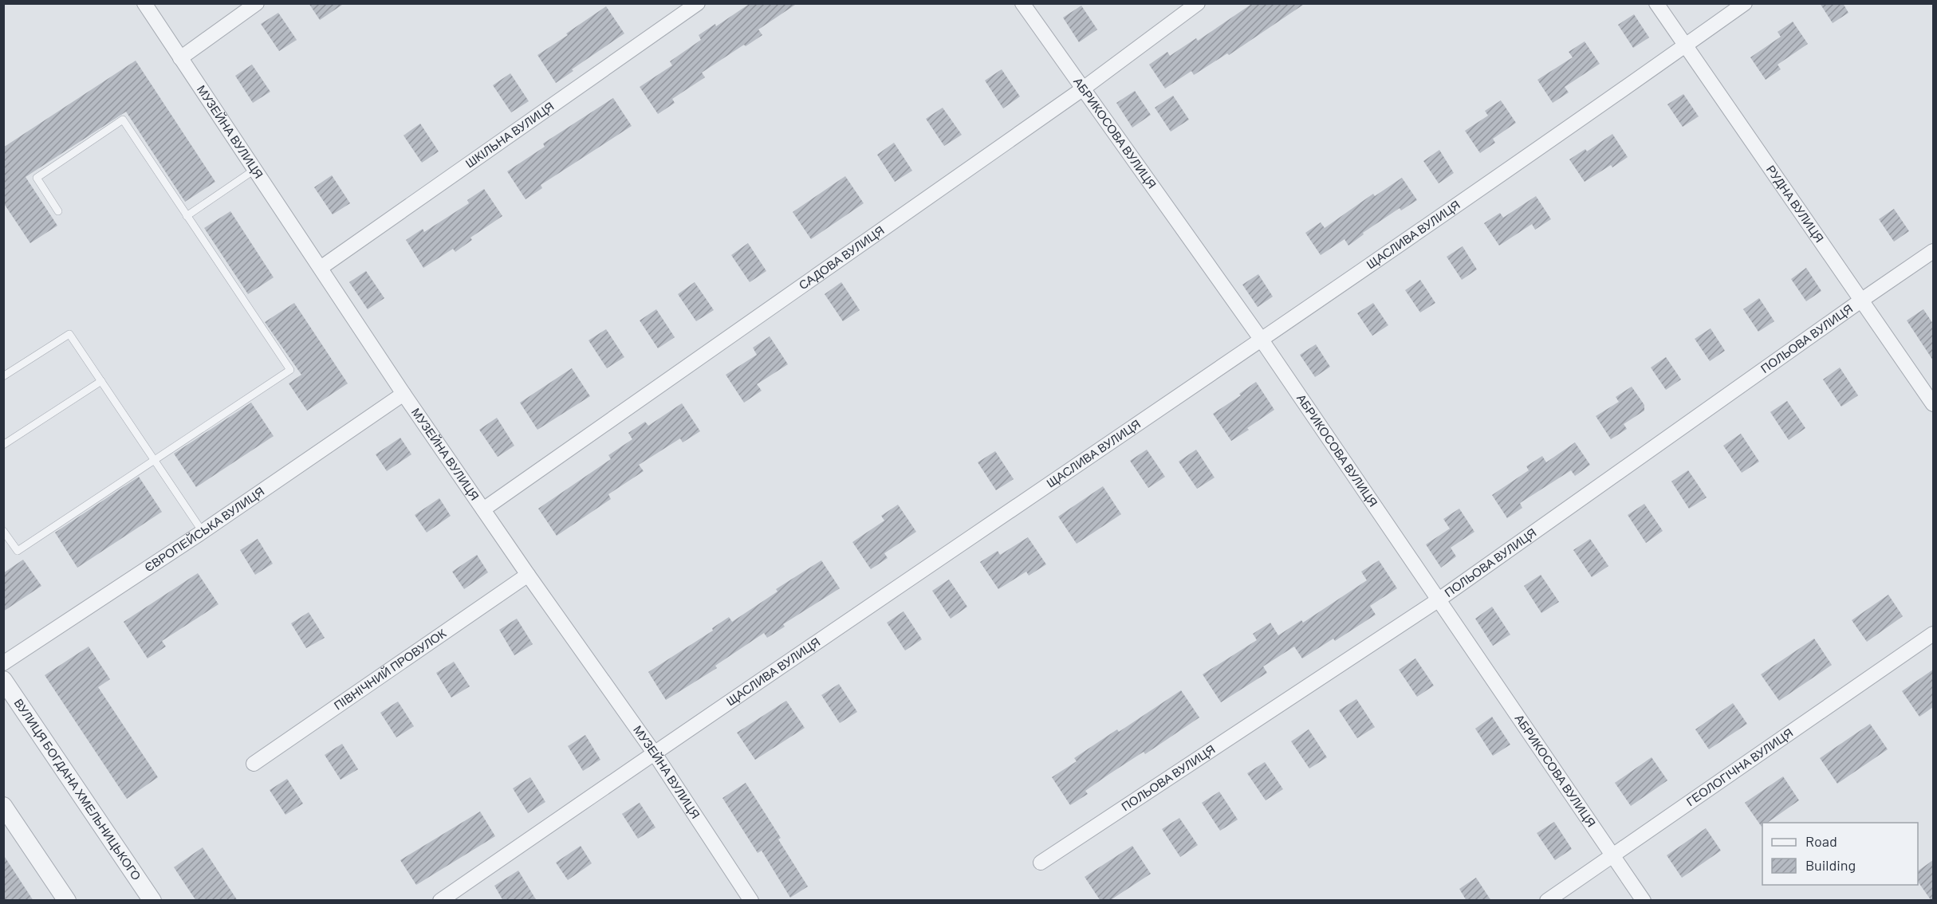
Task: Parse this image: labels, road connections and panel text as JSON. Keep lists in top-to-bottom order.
{
  "streets": {
    "street": [
      "МУЗЕЙНА ВУЛИЦЯ",
      "АБРИКОСОВА ВУЛИЦЯ",
      "ШКІЛЬНА ВУЛИЦЯ",
      "РУДНА ВУЛИЦЯ",
      "ЩАСЛИВА ВУЛИЦЯ",
      "САДОВА ВУЛИЦЯ",
      "ПОЛЬОВА ВУЛИЦЯ",
      "ЄВРОПЕЙСЬКА ВУЛИЦЯ",
      "ПІВНІЧНИЙ ПРОВУЛОК",
      "ГЕОЛОГІЧНА ВУЛИЦЯ",
      "ВУЛИЦЯ БОГДАНА ХМЕЛЬНИЦЬКОГО"
    ]
  },
  "crossings": [
    ["МУЗЕЙНА ВУЛИЦЯ", "ШКІЛЬНА ВУЛИЦЯ"],
    ["МУЗЕЙНА ВУЛИЦЯ", "ЩАСЛИВА ВУЛИЦЯ"],
    ["МУЗЕЙНА ВУЛИЦЯ", "САДОВА ВУЛИЦЯ"],
    ["МУЗЕЙНА ВУЛИЦЯ", "ЄВРОПЕЙСЬКА ВУЛИЦЯ"],
    ["МУЗЕЙНА ВУЛИЦЯ", "ПІВНІЧНИЙ ПРОВУЛОК"],
    ["АБРИКОСОВА ВУЛИЦЯ", "ЩАСЛИВА ВУЛИЦЯ"],
    ["АБРИКОСОВА ВУЛИЦЯ", "САДОВА ВУЛИЦЯ"],
    ["АБРИКОСОВА ВУЛИЦЯ", "ПОЛЬОВА ВУЛИЦЯ"],
    ["АБРИКОСОВА ВУЛИЦЯ", "ГЕОЛОГІЧНА ВУЛИЦЯ"],
    ["РУДНА ВУЛИЦЯ", "ЩАСЛИВА ВУЛИЦЯ"],
    ["РУДНА ВУЛИЦЯ", "ПОЛЬОВА ВУЛИЦЯ"]
  ],
  "legend": ["Road", "Building"]
}
